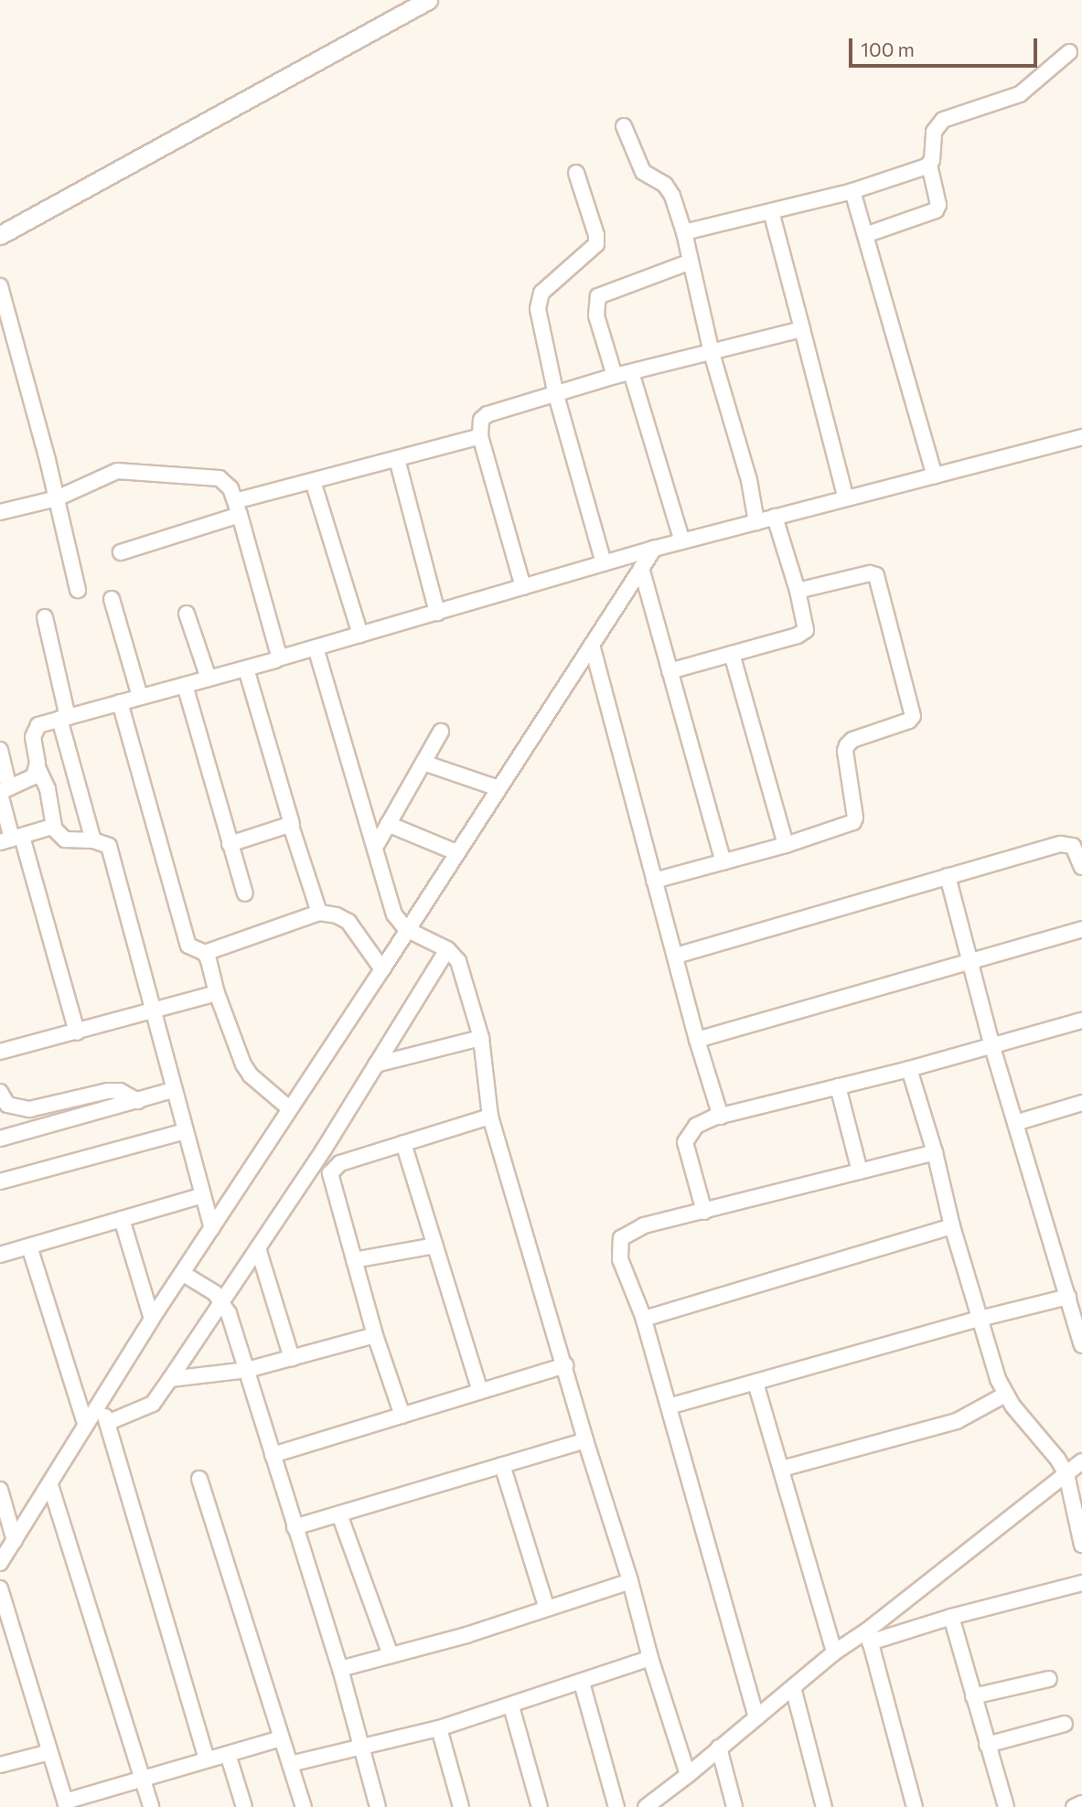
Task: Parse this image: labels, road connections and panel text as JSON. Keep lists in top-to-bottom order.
{
  "scale_bar": "100 m"
}
